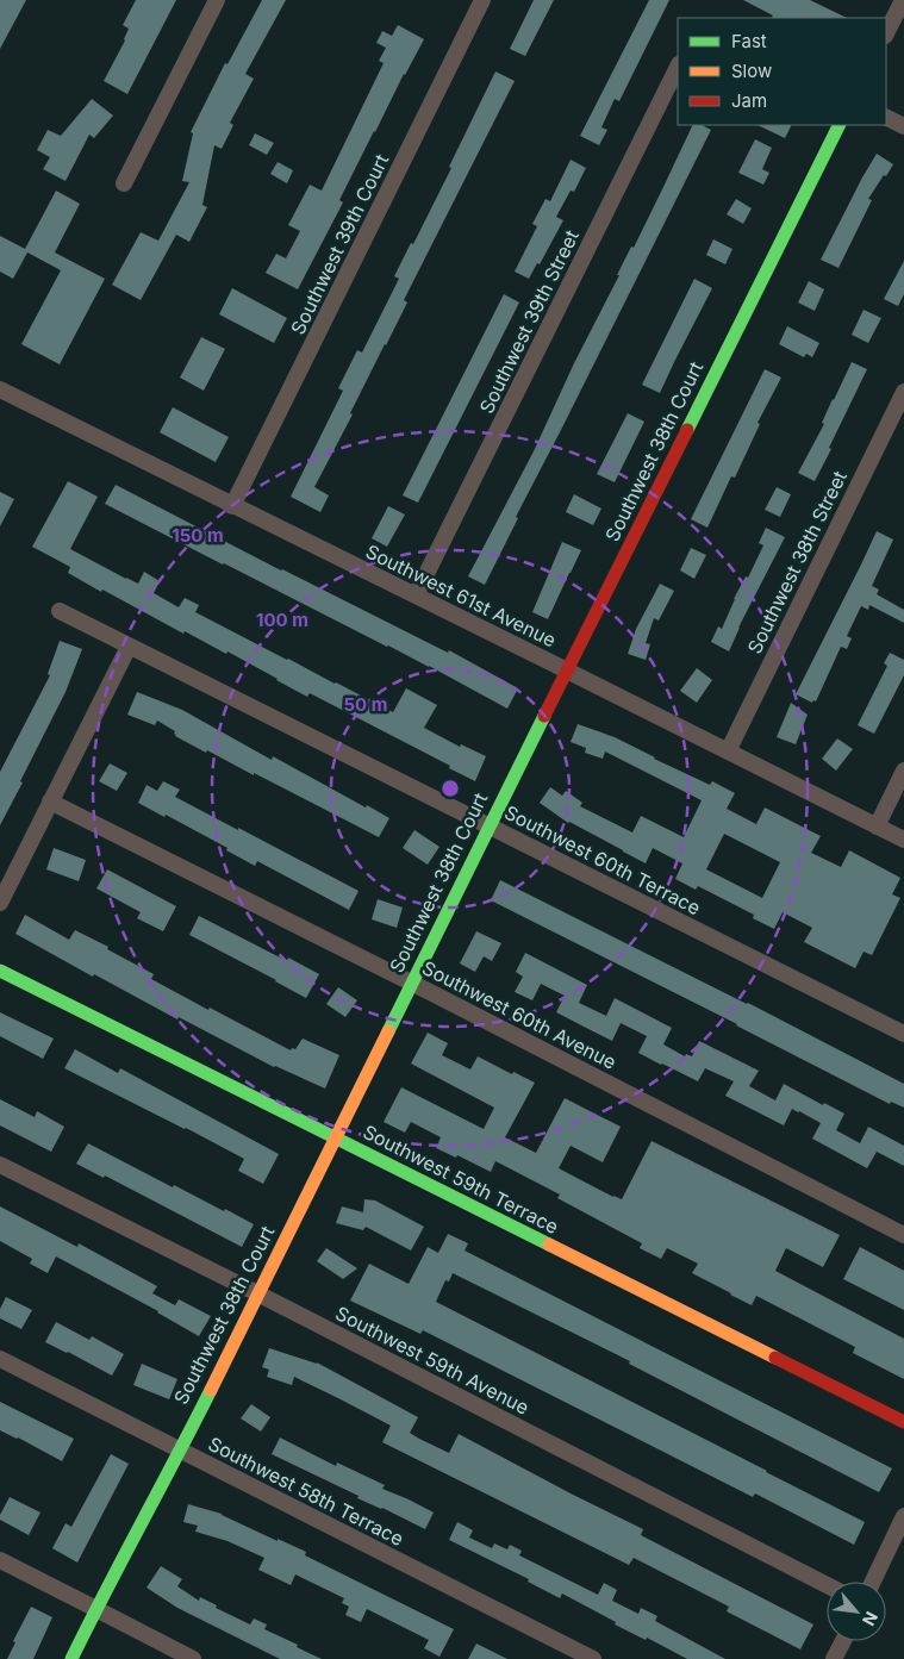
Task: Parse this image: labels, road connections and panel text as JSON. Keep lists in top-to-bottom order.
{
  "streets": {
    "street": [
      "Southwest 39th Court",
      "Southwest 39th Street",
      "Southwest 38th Court",
      "Southwest 38th Street",
      "Southwest 61st Avenue",
      "Southwest 60th Terrace",
      "Southwest 60th Avenue",
      "Southwest 59th Terrace",
      "Southwest 59th Avenue",
      "Southwest 58th Terrace"
    ]
  },
  "crossings": [
    ["Southwest 39th Court", "Southwest 61st Avenue"],
    ["Southwest 39th Street", "Southwest 61st Avenue"],
    ["Southwest 38th Court", "Southwest 61st Avenue"],
    ["Southwest 38th Court", "Southwest 60th Terrace"],
    ["Southwest 38th Court", "Southwest 60th Avenue"],
    ["Southwest 38th Court", "Southwest 59th Terrace"],
    ["Southwest 38th Court", "Southwest 59th Avenue"],
    ["Southwest 38th Court", "Southwest 58th Terrace"],
    ["Southwest 38th Street", "Southwest 61st Avenue"]
  ],
  "legend": ["Fast", "Slow", "Jam"],
  "north": "bottom right",
  "rings": ["150 m", "100 m", "50 m"]
}
